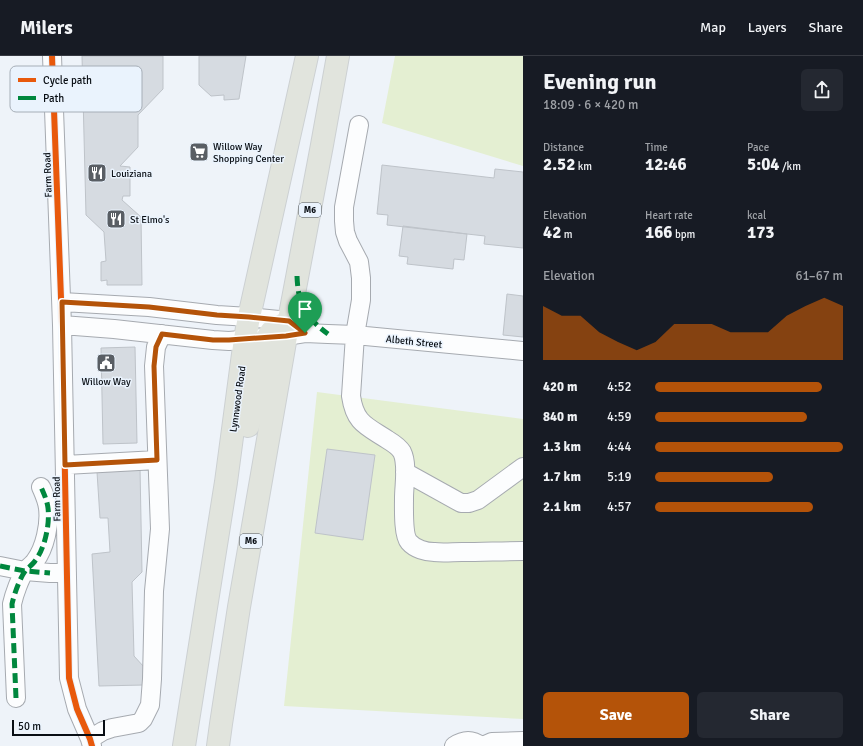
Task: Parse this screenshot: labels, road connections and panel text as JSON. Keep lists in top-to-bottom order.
{
  "streets": {
    "main road": ["M6", "Lynnwood Road"],
    "street": ["Farm Road", "Albeth Street"]
  },
  "crossings": [
    ["Farm Road", "Albeth Street"],
    ["Albeth Street", "Lynnwood Road"]
  ],
  "places": {
    "supermarket": ["Willow Way Shopping Center"],
    "restaurant": ["Louiziana", "St Elmo's"],
    "public building": ["Willow Way"]
  },
  "legend": ["Cycle path", "Path"],
  "scale_bar": "50 m",
  "page": {
    "header": "Milers",
    "nav": ["Map", "Layers", "Share"],
    "heading": ["Evening run", "18:09 · 6 × 420 m"],
    "stats": [
      ["Distance", "2.52 km"],
      ["Time", "12:46"],
      ["Pace", "5:04 /km"],
      ["Elevation", "42 m"],
      ["Heart rate", "166 bpm"],
      ["kcal", "173"]
    ],
    "chart": ["Elevation", "61–67 m"],
    "list": [
      {
        "name": "420 m",
        "note": "4:52"
      },
      {
        "name": "840 m",
        "note": "4:59"
      },
      {
        "name": "1.3 km",
        "note": "4:44"
      },
      {
        "name": "1.7 km",
        "note": "5:19"
      },
      {
        "name": "2.1 km",
        "note": "4:57"
      }
    ],
    "buttons": ["Save", "Share"],
    "scale": "50 m"
  }
}
